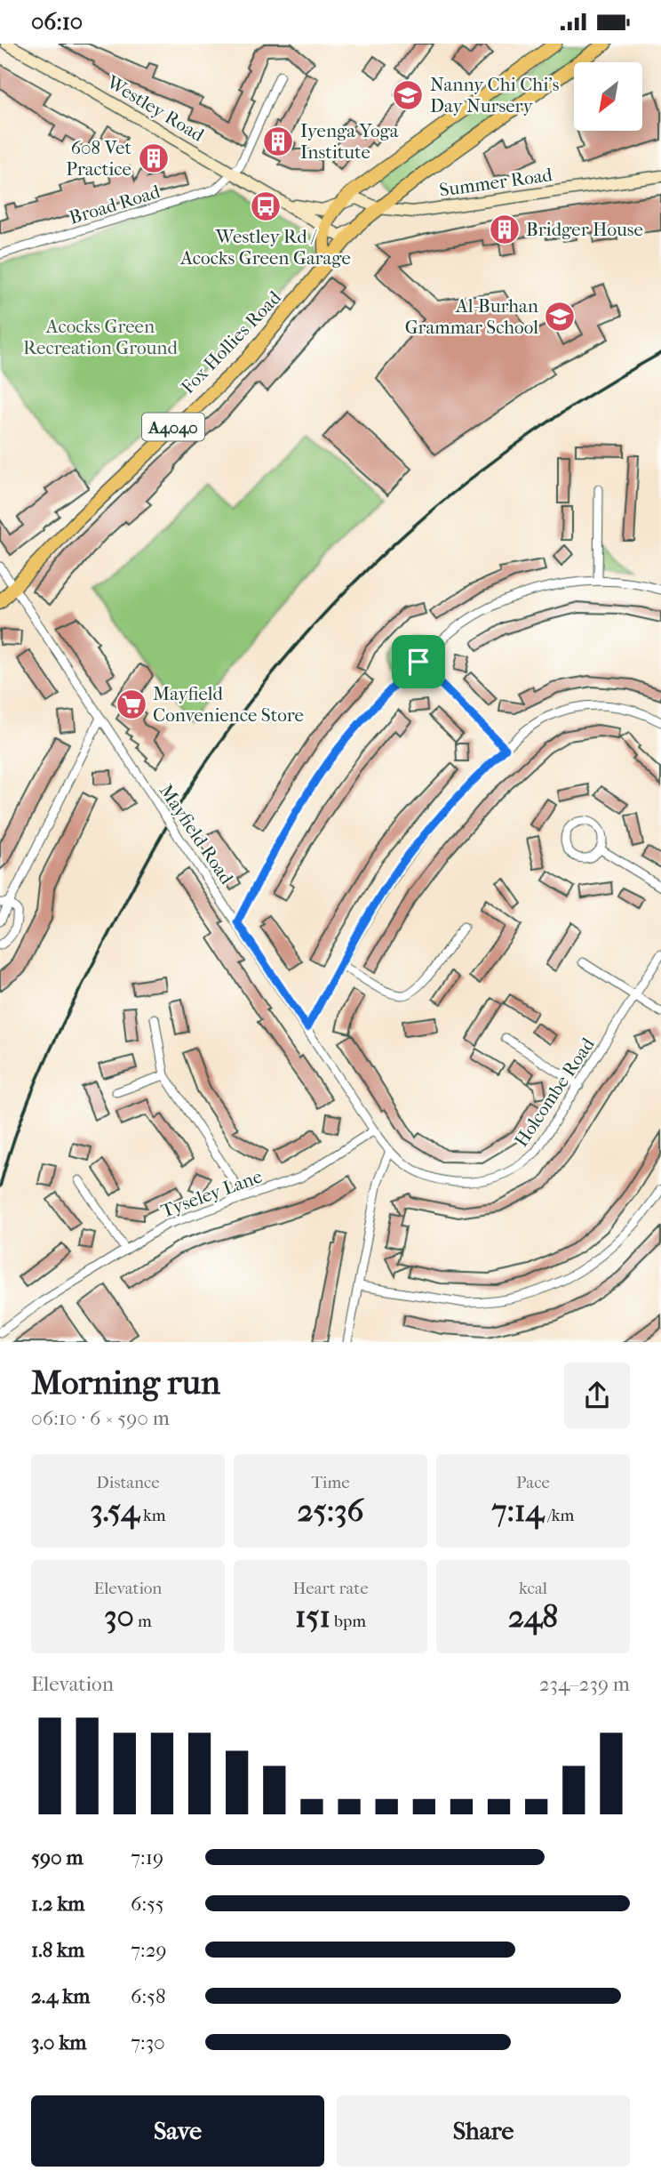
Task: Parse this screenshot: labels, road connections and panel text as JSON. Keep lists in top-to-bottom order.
{
  "streets": {
    "main road": [
      "Westley Road",
      "Summer Road",
      "Fox Hollies Road",
      "A4040"
    ],
    "street": [
      "Broad Road",
      "Mayfield Road",
      "Holcombe Road",
      "Tyseley Lane"
    ]
  },
  "crossings": [
    ["Westley Road", "Summer Road"],
    ["Westley Road", "Broad Road"],
    ["Westley Road", "Fox Hollies Road"],
    ["Summer Road", "Fox Hollies Road"],
    ["Fox Hollies Road", "Mayfield Road"],
    ["Mayfield Road", "Holcombe Road"],
    ["Mayfield Road", "Tyseley Lane"],
    ["Holcombe Road", "Tyseley Lane"]
  ],
  "parks": ["Acocks Green Recreation Ground"],
  "places": {
    "school or university": ["Nanny Chi Chi's Day Nursery", "Al-Burhan Grammar School"],
    "building": ["Iyenga Yoga Institute", "608 Vet Practice", "Bridger House"],
    "bus stop": ["Westley Rd / Acocks Green Garage"],
    "supermarket": ["Mayfield Convenience Store"]
  },
  "north": "bottom left",
  "page": {
    "status": "06:10",
    "heading": ["Morning run", "06:10 · 6 × 590 m"],
    "stats": [
      ["Distance", "3.54 km"],
      ["Time", "25:36"],
      ["Pace", "7:14 /km"],
      ["Elevation", "30 m"],
      ["Heart rate", "151 bpm"],
      ["kcal", "248"]
    ],
    "chart": ["Elevation", "234–239 m"],
    "list": [
      {
        "name": "590 m",
        "note": "7:19"
      },
      {
        "name": "1.2 km",
        "note": "6:55"
      },
      {
        "name": "1.8 km",
        "note": "7:29"
      },
      {
        "name": "2.4 km",
        "note": "6:58"
      },
      {
        "name": "3.0 km",
        "note": "7:30"
      }
    ],
    "buttons": ["Save", "Share"]
  }
}
